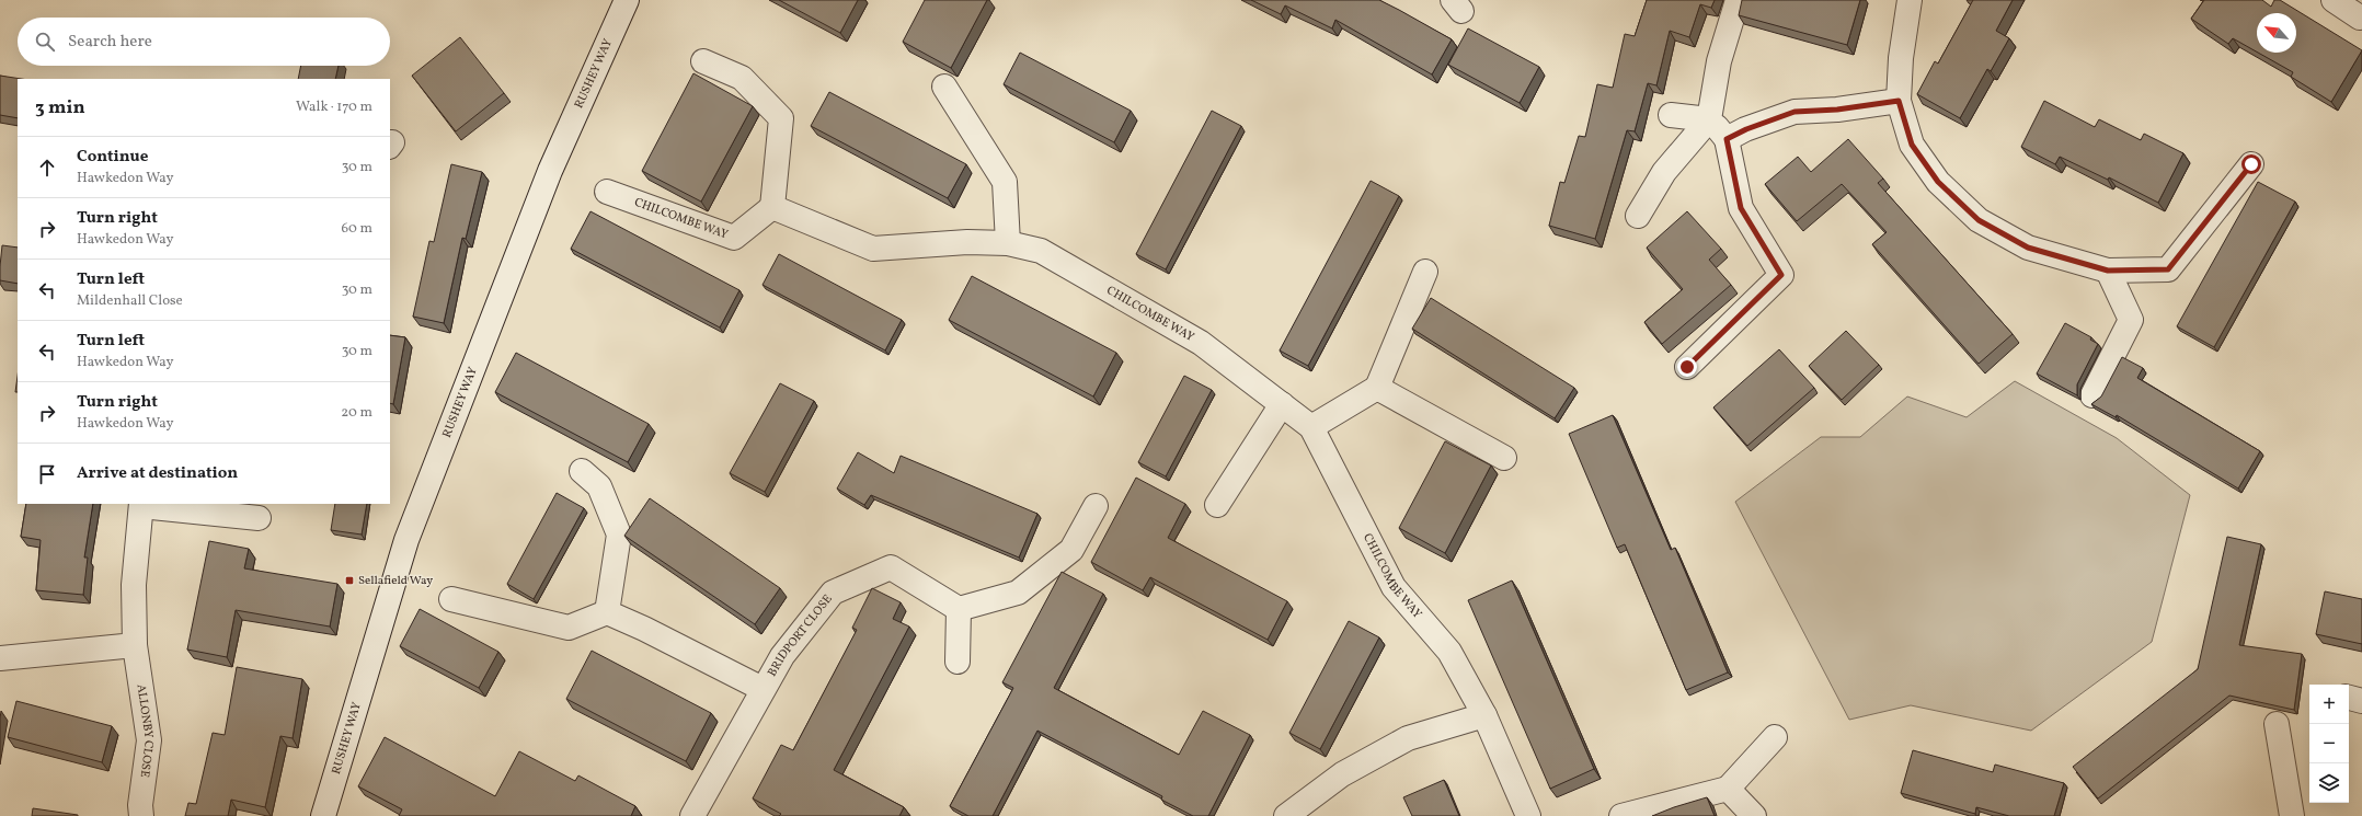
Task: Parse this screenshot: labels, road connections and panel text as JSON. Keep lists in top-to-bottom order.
{
  "streets": {
    "street": [
      "RUSHEY WAY",
      "CHILCOMBE WAY",
      "BRIDPORT CLOSE",
      "ALLONBY CLOSE"
    ]
  },
  "places": {
    "transit": ["Sellafield Way"]
  },
  "north": "top left",
  "page": {
    "search": "Search here",
    "heading": ["3 min", "Walk · 170 m"],
    "list": [
      ["Continue", "Hawkedon Way", "30 m"],
      ["Turn right", "Hawkedon Way", "60 m"],
      ["Turn left", "Mildenhall Close", "30 m"],
      ["Turn left", "Hawkedon Way", "30 m"],
      ["Turn right", "Hawkedon Way", "20 m"],
      "Arrive at destination"
    ],
    "map_buttons": ["+", "−"]
  }
}
